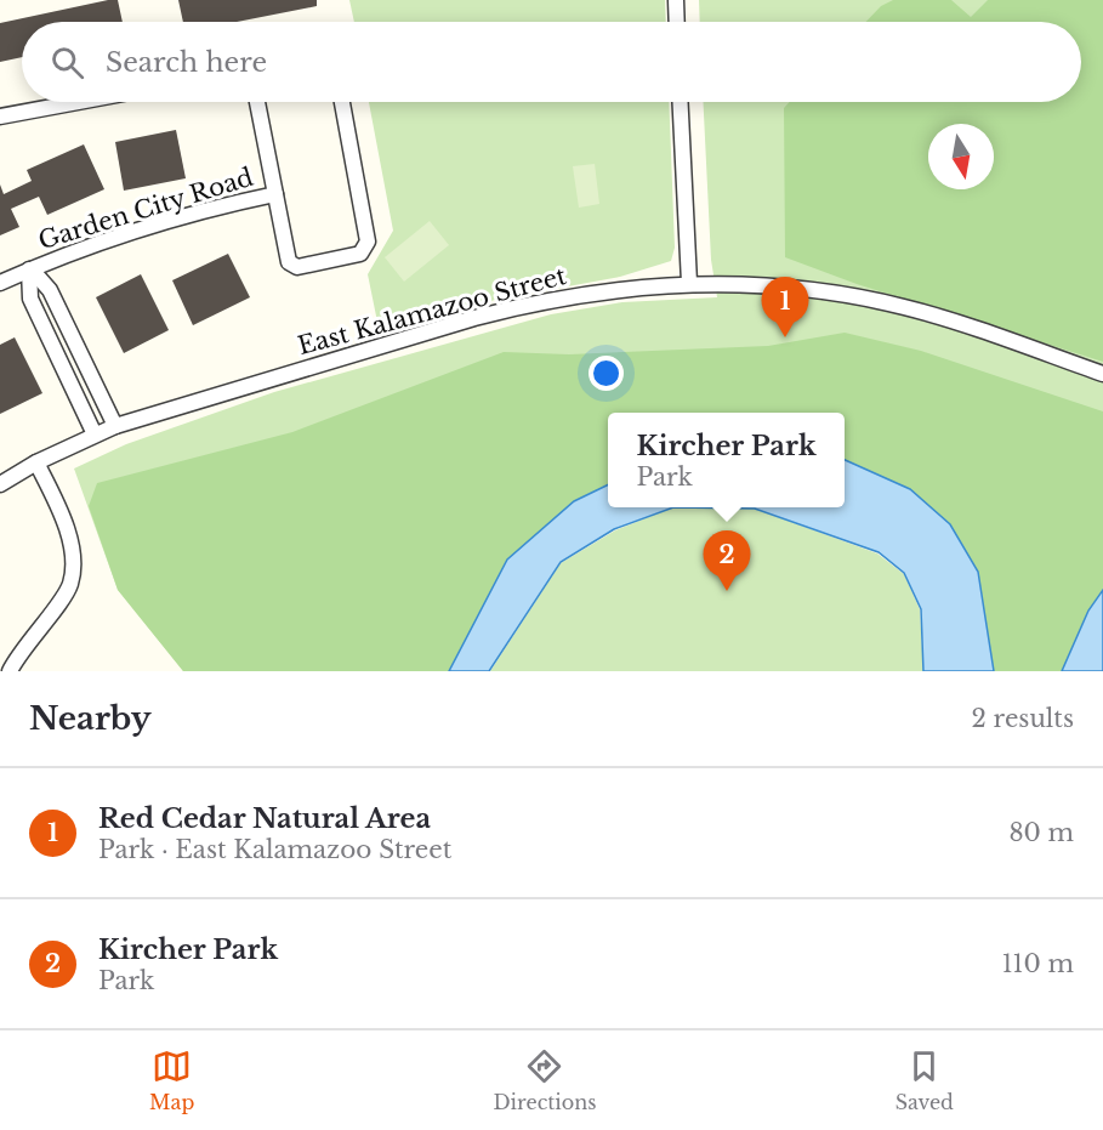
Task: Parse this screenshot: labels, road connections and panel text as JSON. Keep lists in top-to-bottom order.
{
  "streets": {
    "street": ["Garden City Road", "East Kalamazoo Street"]
  },
  "crossings": [
    ["Garden City Road", "East Kalamazoo Street"]
  ],
  "north": "bottom",
  "page": {
    "search": "Search here",
    "pins": ["1", "2"],
    "popup": ["Kircher Park", "Park"],
    "heading": ["Nearby", "2 results"],
    "list": [
      {
        "mark": "1",
        "name": "Red Cedar Natural Area",
        "note": "Park · East Kalamazoo Street",
        "value": "80 m"
      },
      {
        "mark": "2",
        "name": "Kircher Park",
        "note": "Park",
        "value": "110 m"
      }
    ],
    "nav": ["Map", "Directions", "Saved"]
  }
}
